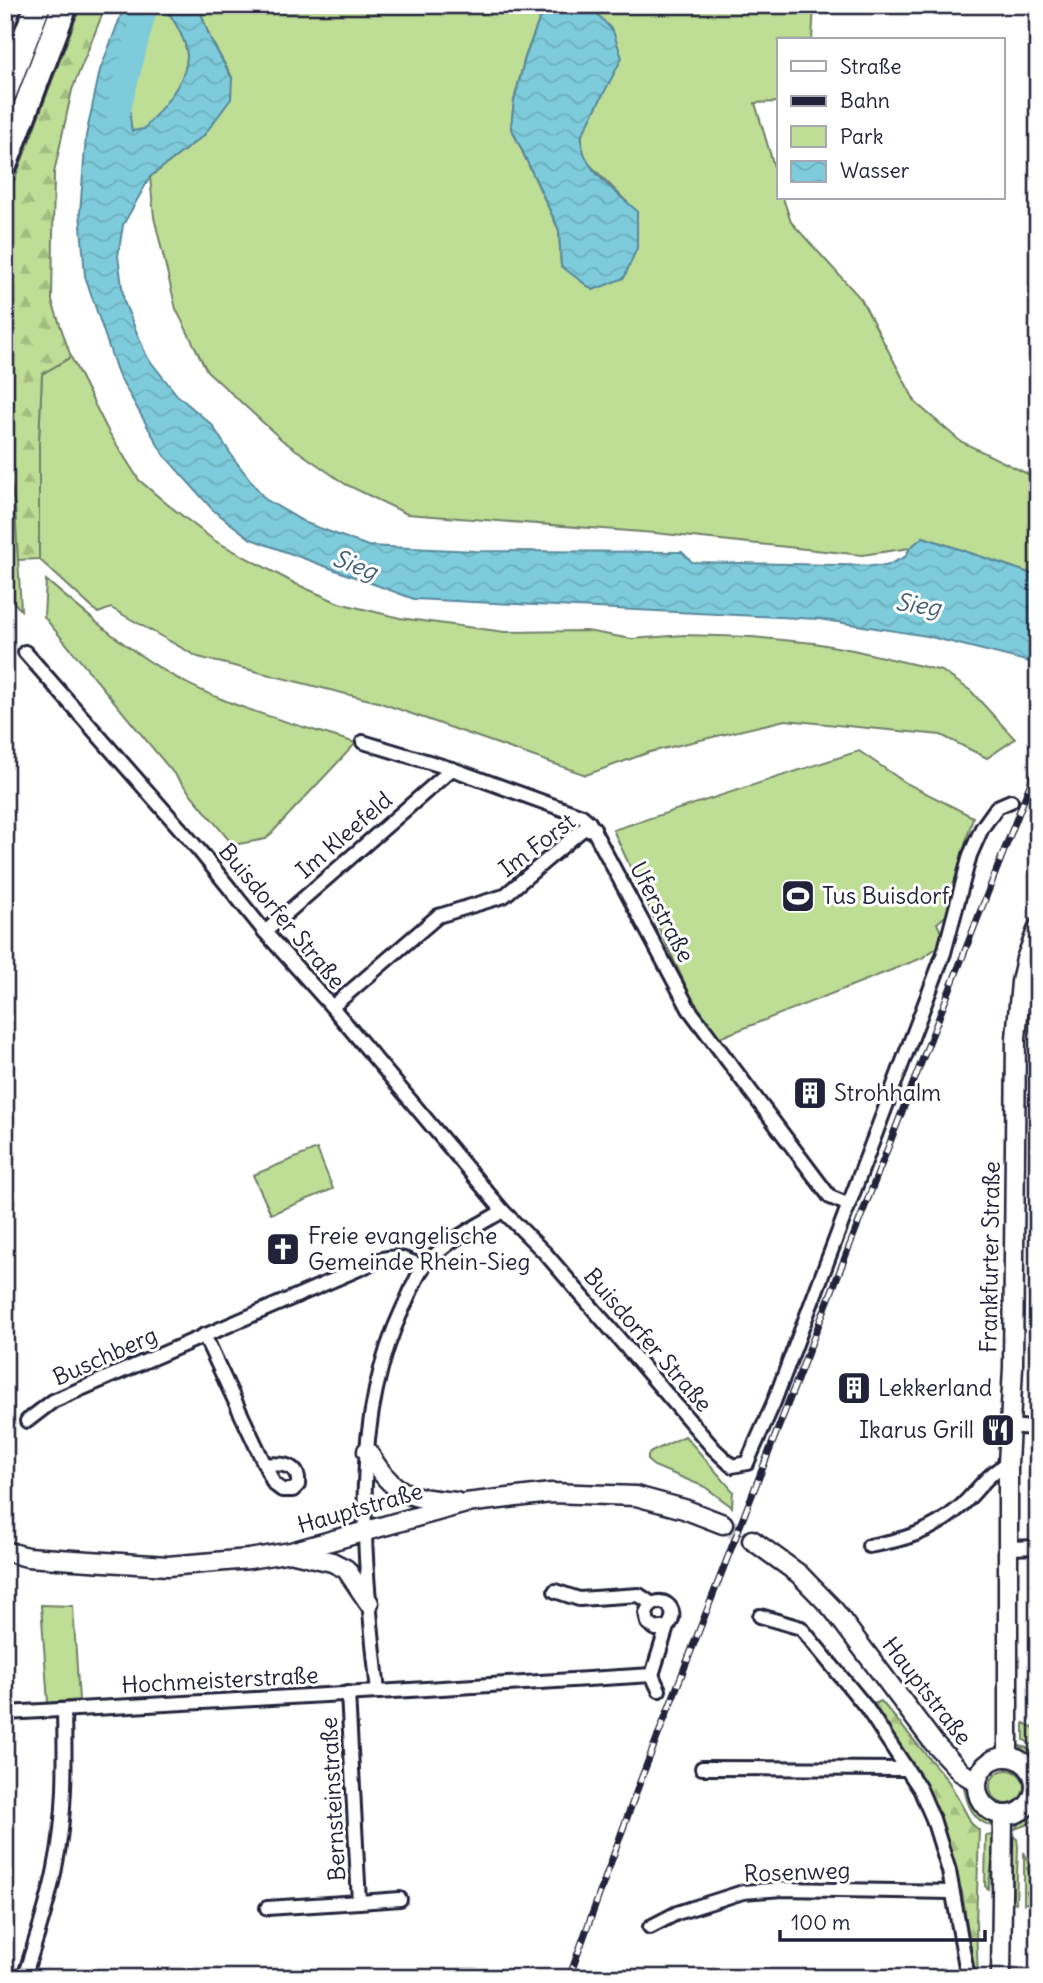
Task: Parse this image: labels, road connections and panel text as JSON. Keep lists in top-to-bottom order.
{
  "streets": {
    "main road": ["Frankfurter Straße", "Hauptstraße"],
    "street": [
      "Im Kleefeld",
      "Im Forst",
      "Uferstraße",
      "Buisdorfer Straße",
      "Buschberg",
      "Hochmeisterstraße",
      "Bernsteinstraße",
      "Rosenweg"
    ]
  },
  "crossings": [
    ["Im Kleefeld", "Buisdorfer Straße"],
    ["Im Forst", "Uferstraße"],
    ["Im Forst", "Buisdorfer Straße"],
    ["Uferstraße", "Buisdorfer Straße"],
    ["Frankfurter Straße", "Hauptstraße"],
    ["Hochmeisterstraße", "Bernsteinstraße"]
  ],
  "water": ["Sieg"],
  "places": {
    "sports": ["Tus Buisdorf"],
    "building": ["Strohhalm", "Lekkerland"],
    "church": ["Freie evangelische Gemeinde Rhein-Sieg"],
    "restaurant": ["Ikarus Grill"]
  },
  "legend": [
    "Straße",
    "Bahn",
    "Park",
    "Wasser"
  ],
  "scale_bar": "100 m"
}
